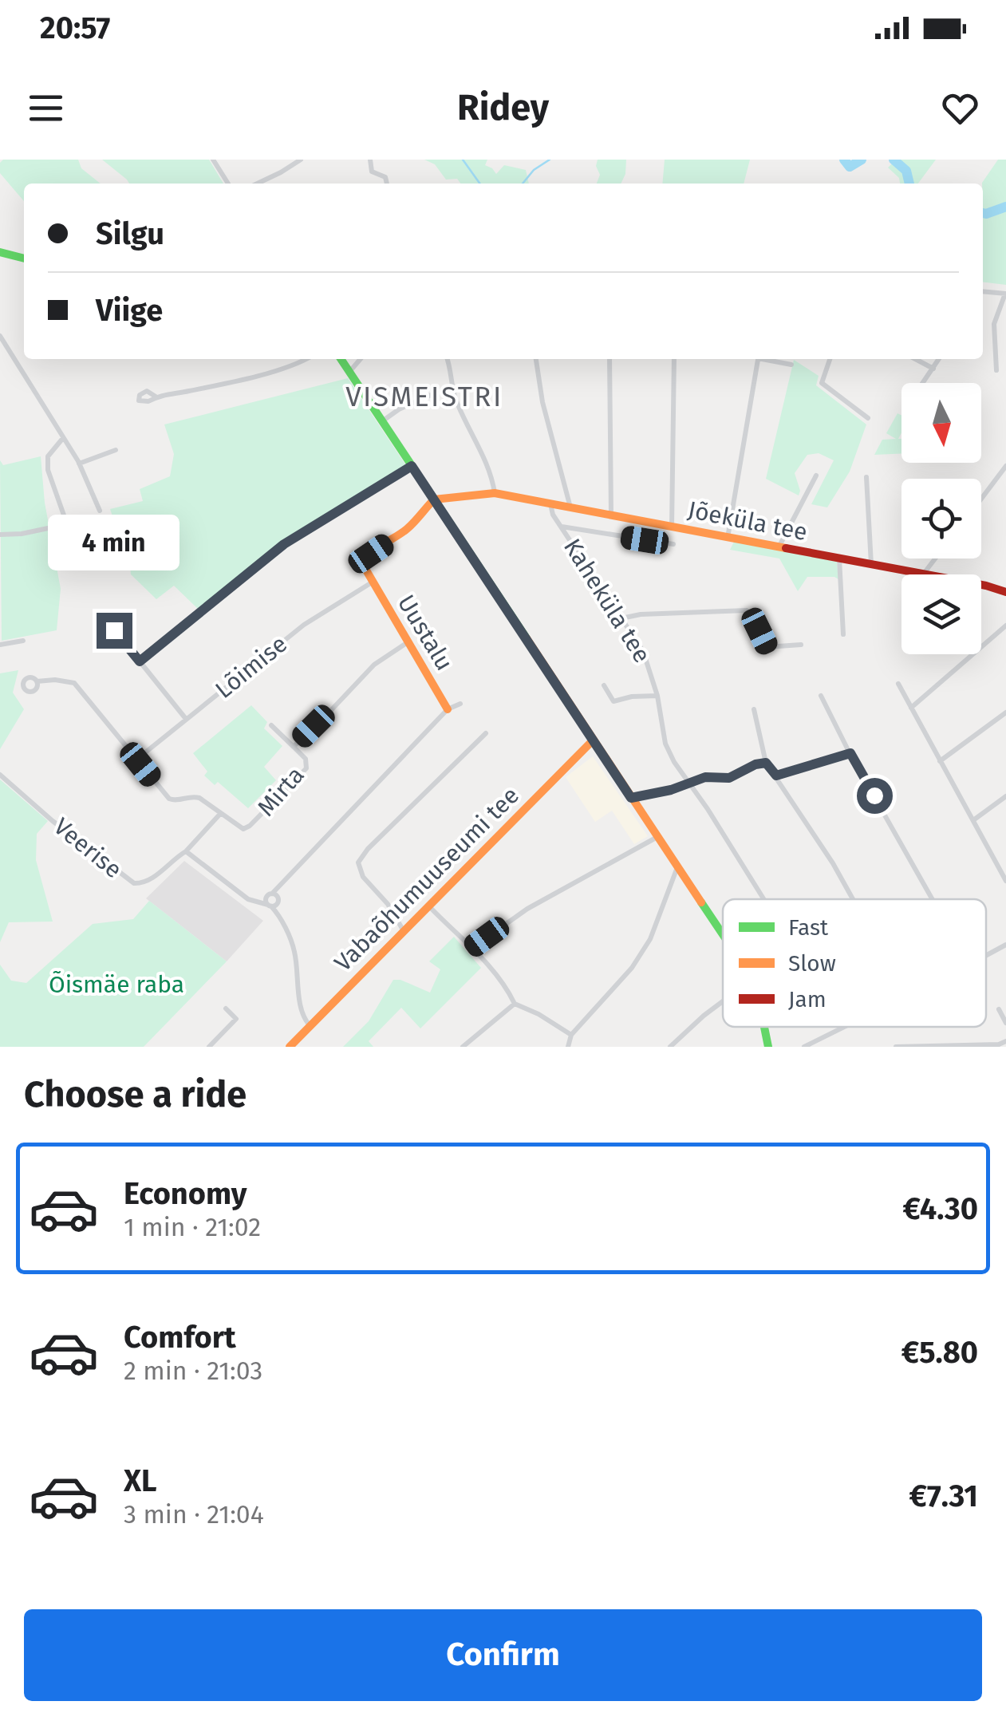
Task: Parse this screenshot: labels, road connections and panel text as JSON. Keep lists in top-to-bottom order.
{
  "streets": {
    "street": [
      "Jõeküla tee",
      "Kaheküla tee",
      "Uustalu",
      "Lõimise",
      "Mirta",
      "Veerise",
      "Vabaõhumuuseumi tee"
    ]
  },
  "crossings": [
    ["Jõeküla tee", "Kaheküla tee"],
    ["Jõeküla tee", "Uustalu"],
    ["Uustalu", "Lõimise"],
    ["Uustalu", "Mirta"],
    ["Lõimise", "Mirta"]
  ],
  "districts": ["VISMEISTRI"],
  "parks": ["Õismäe raba"],
  "legend": ["Fast", "Slow", "Jam"],
  "north": "bottom",
  "page": {
    "status": "20:57",
    "header": "Ridey",
    "banner": ["Silgu", "Viige"],
    "bubble": "4 min",
    "heading": "Choose a ride",
    "list": [
      {
        "name": "Economy",
        "note": "1 min · 21:02",
        "value": "€4.30"
      },
      {
        "name": "Comfort",
        "note": "2 min · 21:03",
        "value": "€5.80"
      },
      {
        "name": "XL",
        "note": "3 min · 21:04",
        "value": "€7.31"
      }
    ],
    "buttons": "Confirm"
  }
}
